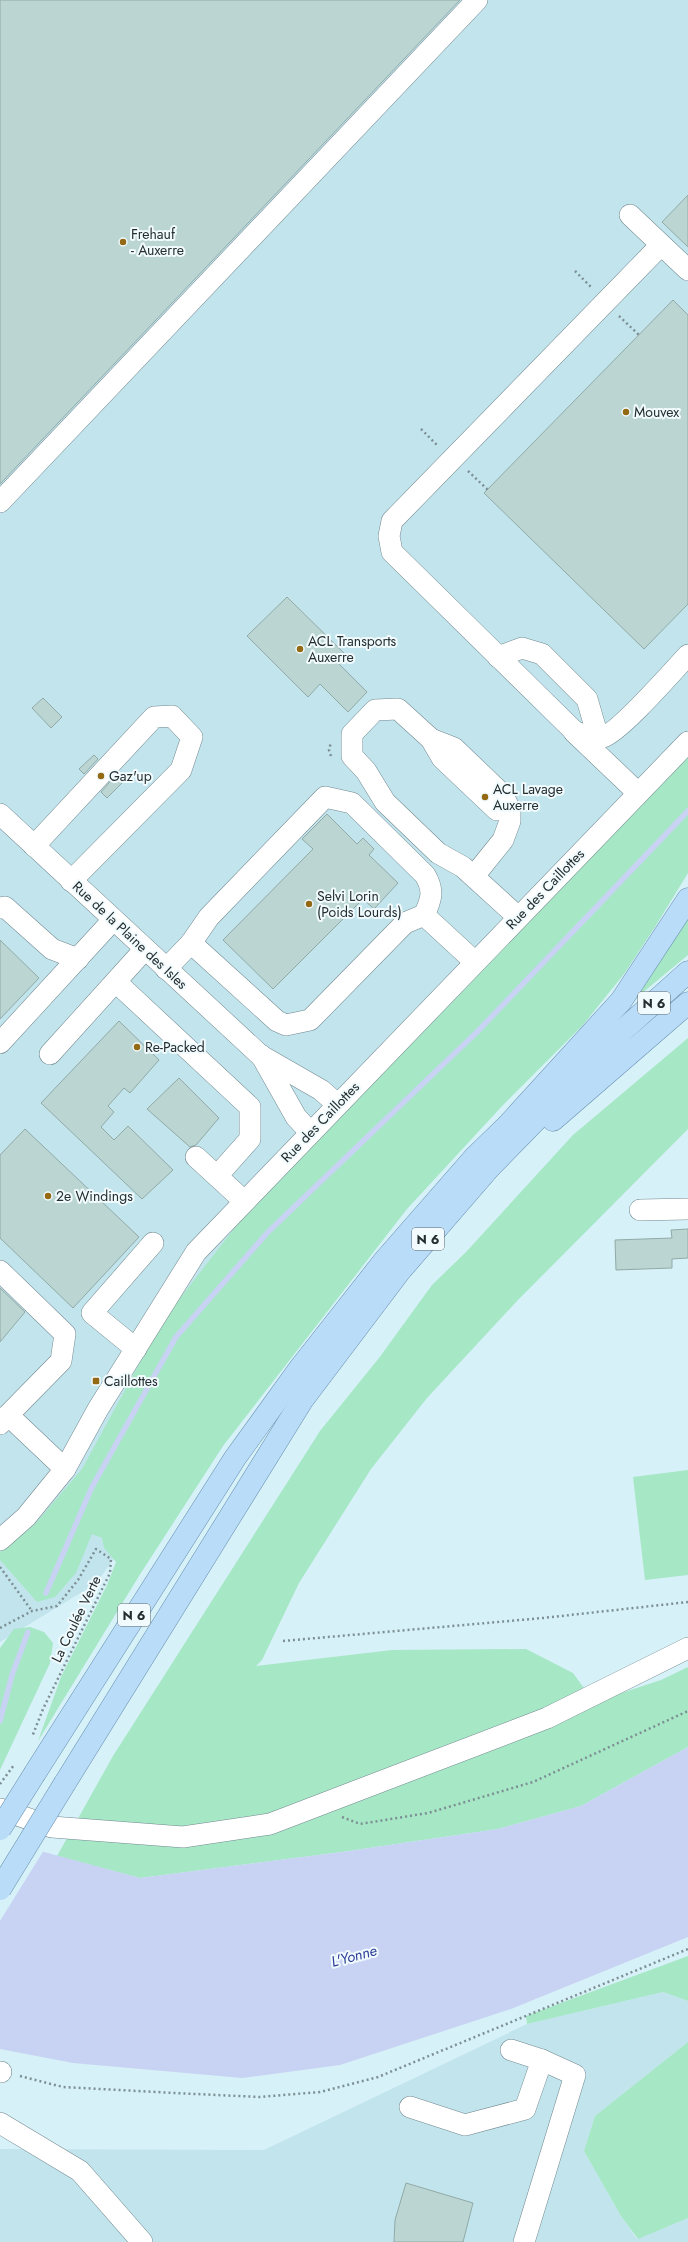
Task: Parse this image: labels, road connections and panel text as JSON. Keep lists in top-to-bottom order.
{
  "streets": {
    "main road": ["N 6"],
    "street": ["Rue des Caillottes", "Rue de la Plaine des Isles"],
    "path": ["La Coulée Verte"]
  },
  "crossings": [
    ["Rue des Caillottes", "Rue de la Plaine des Isles"]
  ],
  "water": ["L'Yonne"],
  "places": {
    "other": [
      "Frehauf - Auxerre",
      "Mouvex",
      "ACL Transports Auxerre",
      "Gaz'up",
      "ACL Lavage Auxerre",
      "Selvi Lorin (Poids Lourds)",
      "Re-Packed",
      "2e Windings"
    ],
    "transit": ["Caillottes"]
  }
}
